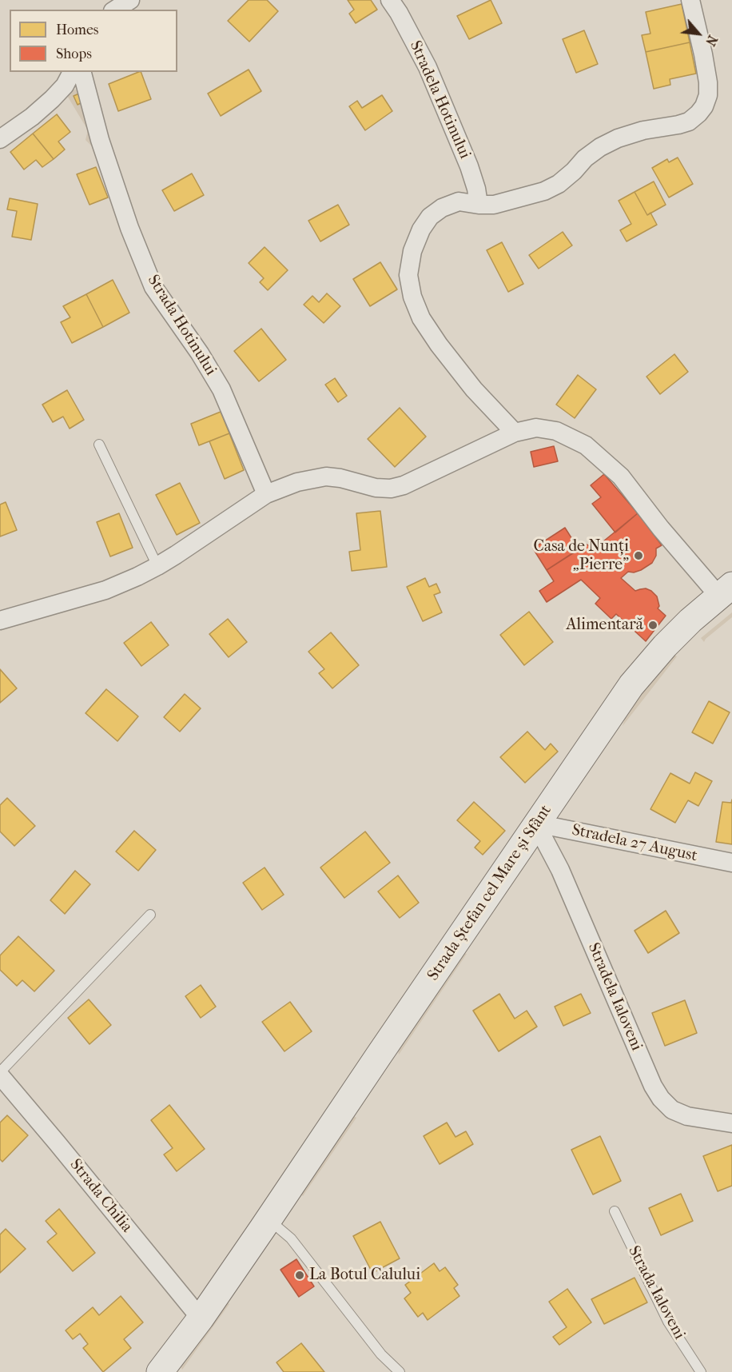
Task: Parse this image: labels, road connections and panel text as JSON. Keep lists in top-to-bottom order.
{
  "streets": {
    "main road": ["Strada Ștefan cel Mare și Sfânt"],
    "street": [
      "Stradela Hotinului",
      "Strada Hotinului",
      "Stradela 27 August",
      "Stradela Ialoveni",
      "Strada Chilia"
    ],
    "lane": ["Strada Ialoveni"]
  },
  "crossings": [
    ["Stradela 27 August", "Strada Ștefan cel Mare și Sfânt"],
    ["Stradela 27 August", "Stradela Ialoveni"],
    ["Strada Ștefan cel Mare și Sfânt", "Stradela Ialoveni"],
    ["Strada Ștefan cel Mare și Sfânt", "Strada Chilia"]
  ],
  "places": ["Casa de Nunți „Pierre”", "Alimentară", "La Botul Calului"],
  "legend": ["Homes", "Shops"],
  "north": "bottom right"
}
